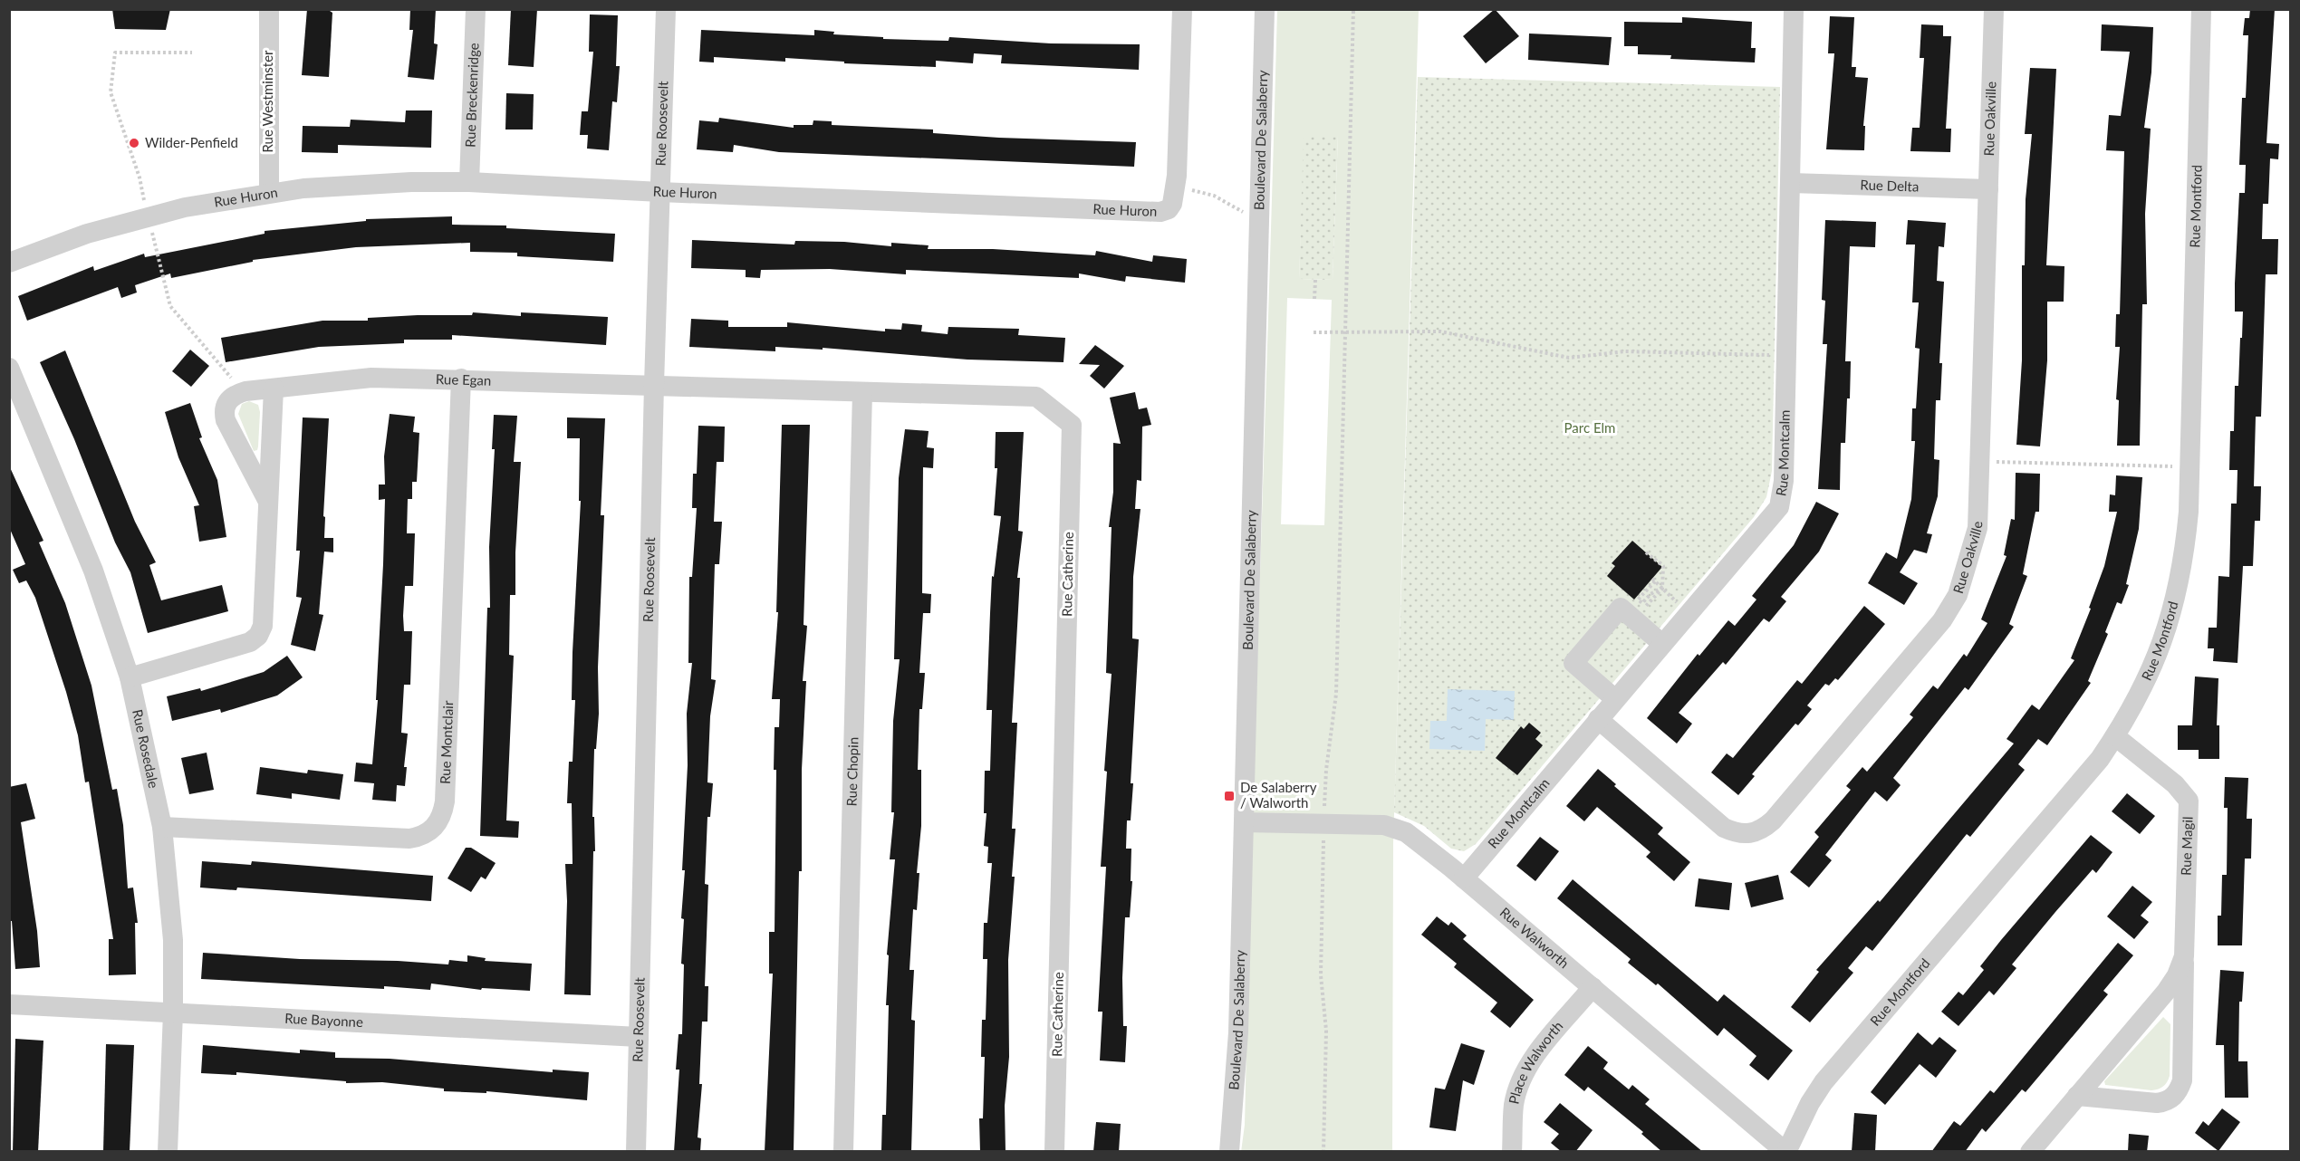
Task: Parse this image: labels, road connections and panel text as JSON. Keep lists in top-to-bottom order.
{
  "streets": {
    "street": [
      "Rue Breckenridge",
      "Rue Westminster",
      "Rue Oakville",
      "Rue Roosevelt",
      "Boulevard De Salaberry",
      "Rue Delta",
      "Rue Huron",
      "Rue Montford",
      "Rue Egan",
      "Rue Montcalm",
      "Rue Catherine",
      "Rue Montclair",
      "Rue Rosedale",
      "Rue Chopin",
      "Rue Magil",
      "Rue Walworth",
      "Rue Bayonne",
      "Place Walworth"
    ]
  },
  "crossings": [
    ["Rue Breckenridge", "Rue Huron"],
    ["Rue Westminster", "Rue Huron"],
    ["Rue Oakville", "Rue Delta"],
    ["Rue Oakville", "Rue Montcalm"],
    ["Rue Roosevelt", "Rue Huron"],
    ["Rue Roosevelt", "Rue Egan"],
    ["Rue Roosevelt", "Rue Catherine"],
    ["Rue Roosevelt", "Rue Bayonne"],
    ["Boulevard De Salaberry", "Rue Walworth"],
    ["Rue Delta", "Rue Montcalm"],
    ["Rue Montford", "Rue Magil"],
    ["Rue Montford", "Rue Walworth"],
    ["Rue Egan", "Rue Catherine"],
    ["Rue Egan", "Rue Montclair"],
    ["Rue Montcalm", "Rue Walworth"],
    ["Rue Catherine", "Rue Chopin"],
    ["Rue Montclair", "Rue Rosedale"],
    ["Rue Rosedale", "Rue Bayonne"],
    ["Rue Walworth", "Place Walworth"]
  ],
  "parks": ["Parc Elm"],
  "places": {
    "other": ["Wilder-Penfield"],
    "transit": ["De Salaberry / Walworth"]
  }
}
